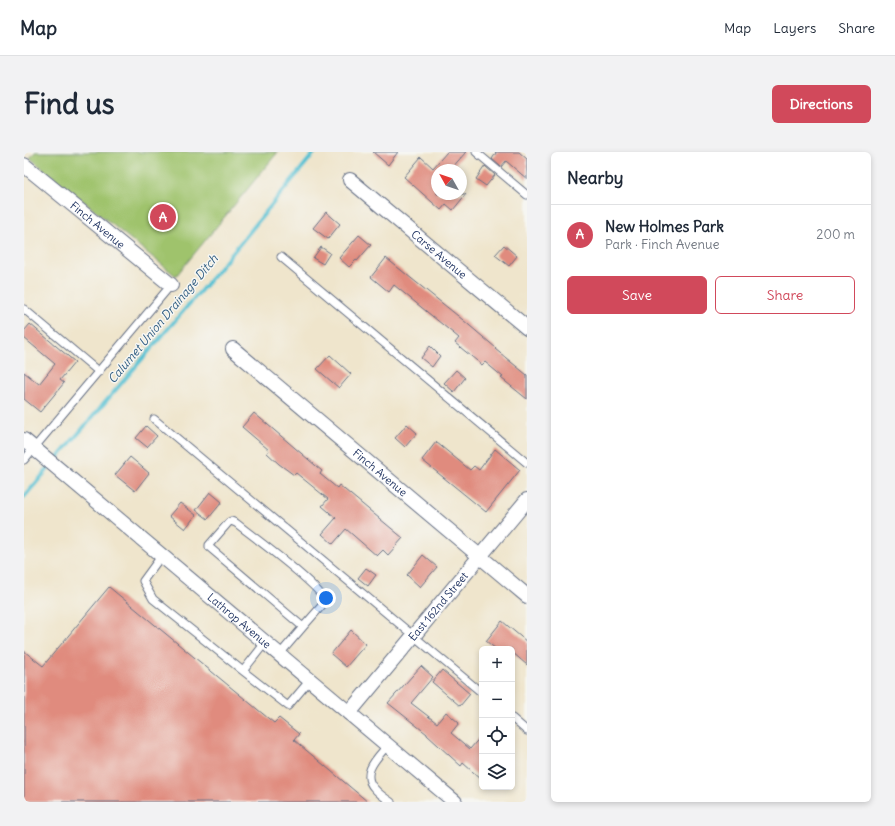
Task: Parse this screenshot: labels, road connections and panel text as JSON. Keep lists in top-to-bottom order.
{
  "streets": {
    "street": [
      "Finch Avenue",
      "Carse Avenue",
      "East 162nd Street",
      "Lathrop Avenue"
    ]
  },
  "crossings": [
    ["Finch Avenue", "East 162nd Street"],
    ["East 162nd Street", "Lathrop Avenue"]
  ],
  "water": ["Calumet Union Drainage Ditch"],
  "north": "top left",
  "page": {
    "header": "Map",
    "nav": ["Map", "Layers", "Share"],
    "buttons": [
      "Directions",
      ["Save", "Share"]
    ],
    "title": "Find us",
    "heading": "Nearby",
    "pins": "A",
    "list": [
      {
        "mark": "A",
        "name": "New Holmes Park",
        "note": "Park · Finch Avenue",
        "value": "200 m"
      }
    ],
    "map_buttons": ["+", "−"]
  }
}
